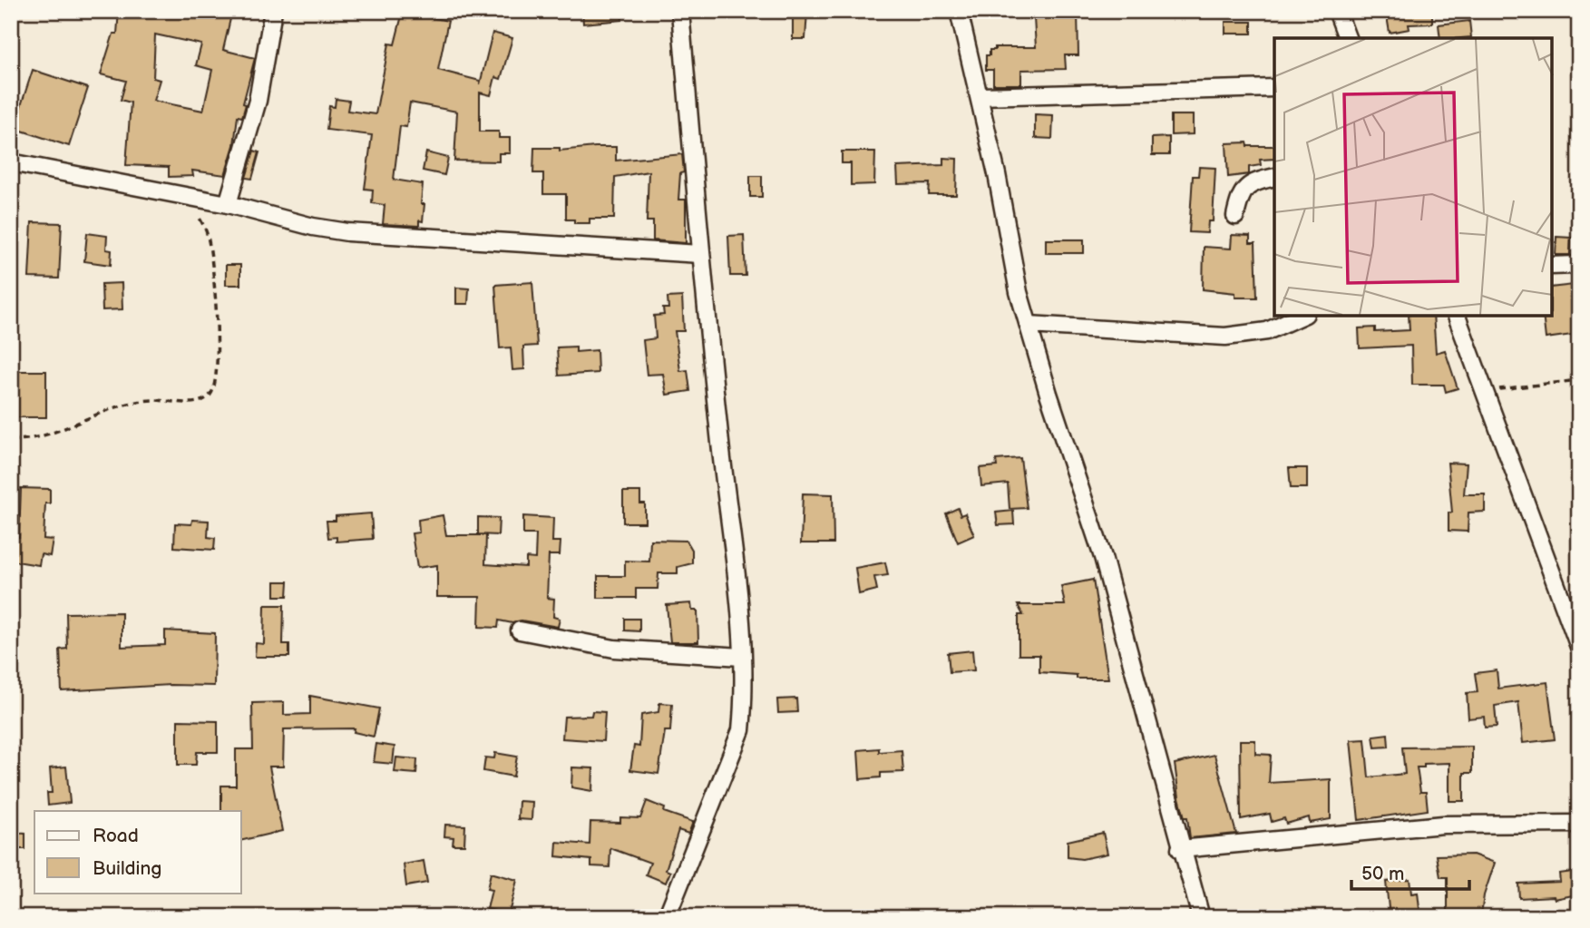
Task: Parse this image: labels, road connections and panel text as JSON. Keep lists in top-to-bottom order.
{
  "legend": ["Road", "Building"],
  "scale_bar": "50 m"
}
